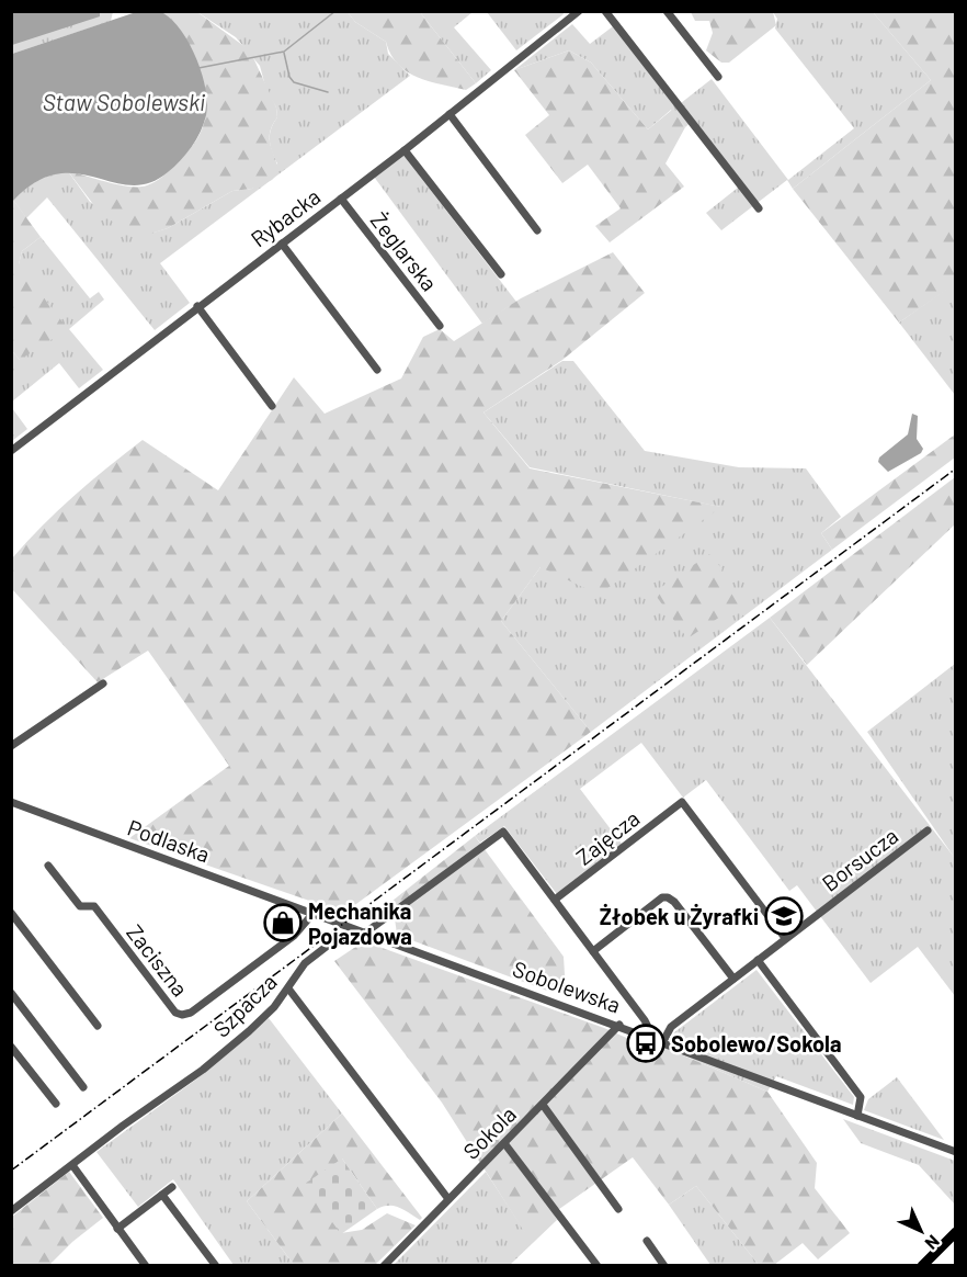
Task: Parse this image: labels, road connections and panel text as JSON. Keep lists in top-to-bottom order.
{
  "streets": {
    "street": [
      "Rybacka",
      "Żeglarska",
      "Zajęcza",
      "Podlaska",
      "Borsucza",
      "Zaciszna",
      "Sobolewska",
      "Szpacza",
      "Sokola"
    ]
  },
  "crossings": [
    ["Rybacka", "Żeglarska"],
    ["Zajęcza", "Borsucza"],
    ["Zajęcza", "Szpacza"],
    ["Podlaska", "Zaciszna"],
    ["Podlaska", "Sobolewska"],
    ["Borsucza", "Sobolewska"],
    ["Zaciszna", "Sobolewska"],
    ["Sobolewska", "Szpacza"],
    ["Sobolewska", "Sokola"]
  ],
  "water": ["Staw Sobolewski"],
  "places": {
    "school or university": ["Żłobek u Żyrafki"],
    "shop": ["Mechanika Pojazdowa"],
    "bus stop": ["Sobolewo/Sokola"]
  },
  "north": "bottom right"
}
